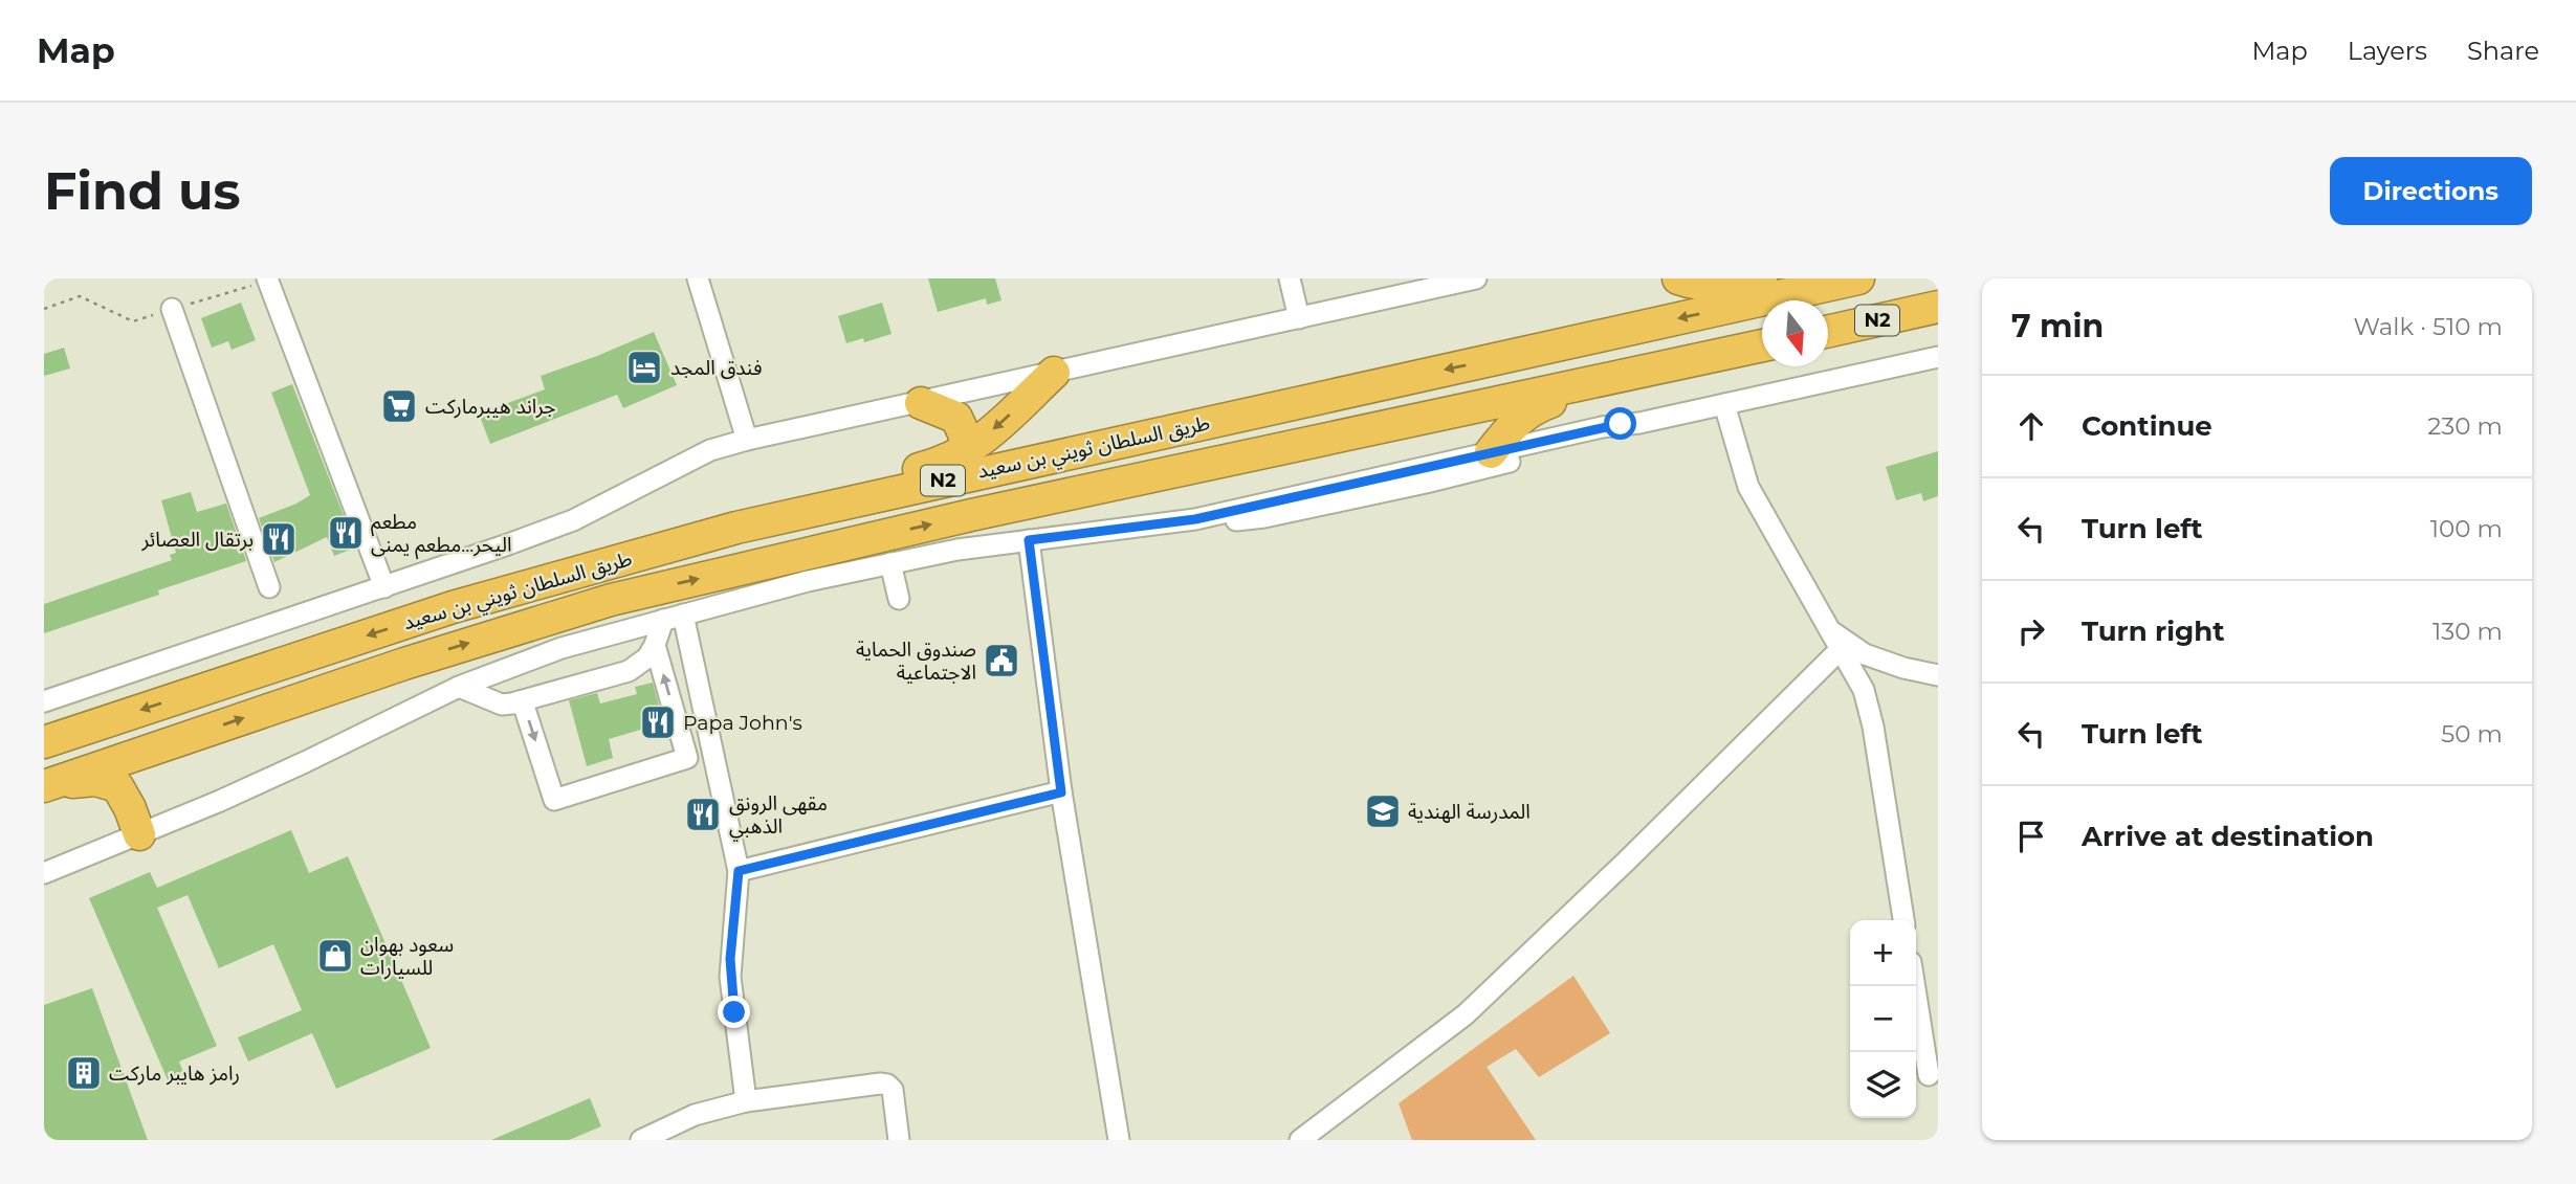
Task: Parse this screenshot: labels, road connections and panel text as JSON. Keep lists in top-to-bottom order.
{
  "streets": {
    "highway": ["N2", "طريق السلطان ثويني بن سعيد"]
  },
  "places": {
    "hotel": ["فندق المجد"],
    "supermarket": ["جراند ه‍يبرماركت"],
    "restaurant": [
      "مطعم اليحر...مطعم يمنى",
      "برتقال العصاىٔر",
      "Papa John's",
      "مقهى الرونق الذهبي"
    ],
    "public building": ["صندوق الحماية الاجتماعية"],
    "school or university": ["المدرسة الهندية"],
    "shop": ["سعود بهوان للسيارات"],
    "building": ["رامز هايبر ماركت"]
  },
  "north": "bottom",
  "page": {
    "header": "Map",
    "nav": ["Map", "Layers", "Share"],
    "buttons": "Directions",
    "title": "Find us",
    "heading": ["7 min", "Walk · 510 m"],
    "list": [
      ["Continue", "230 m"],
      ["Turn left", "100 m"],
      ["Turn right", "130 m"],
      ["Turn left", "50 m"],
      "Arrive at destination"
    ],
    "map_buttons": ["+", "−"]
  }
}
